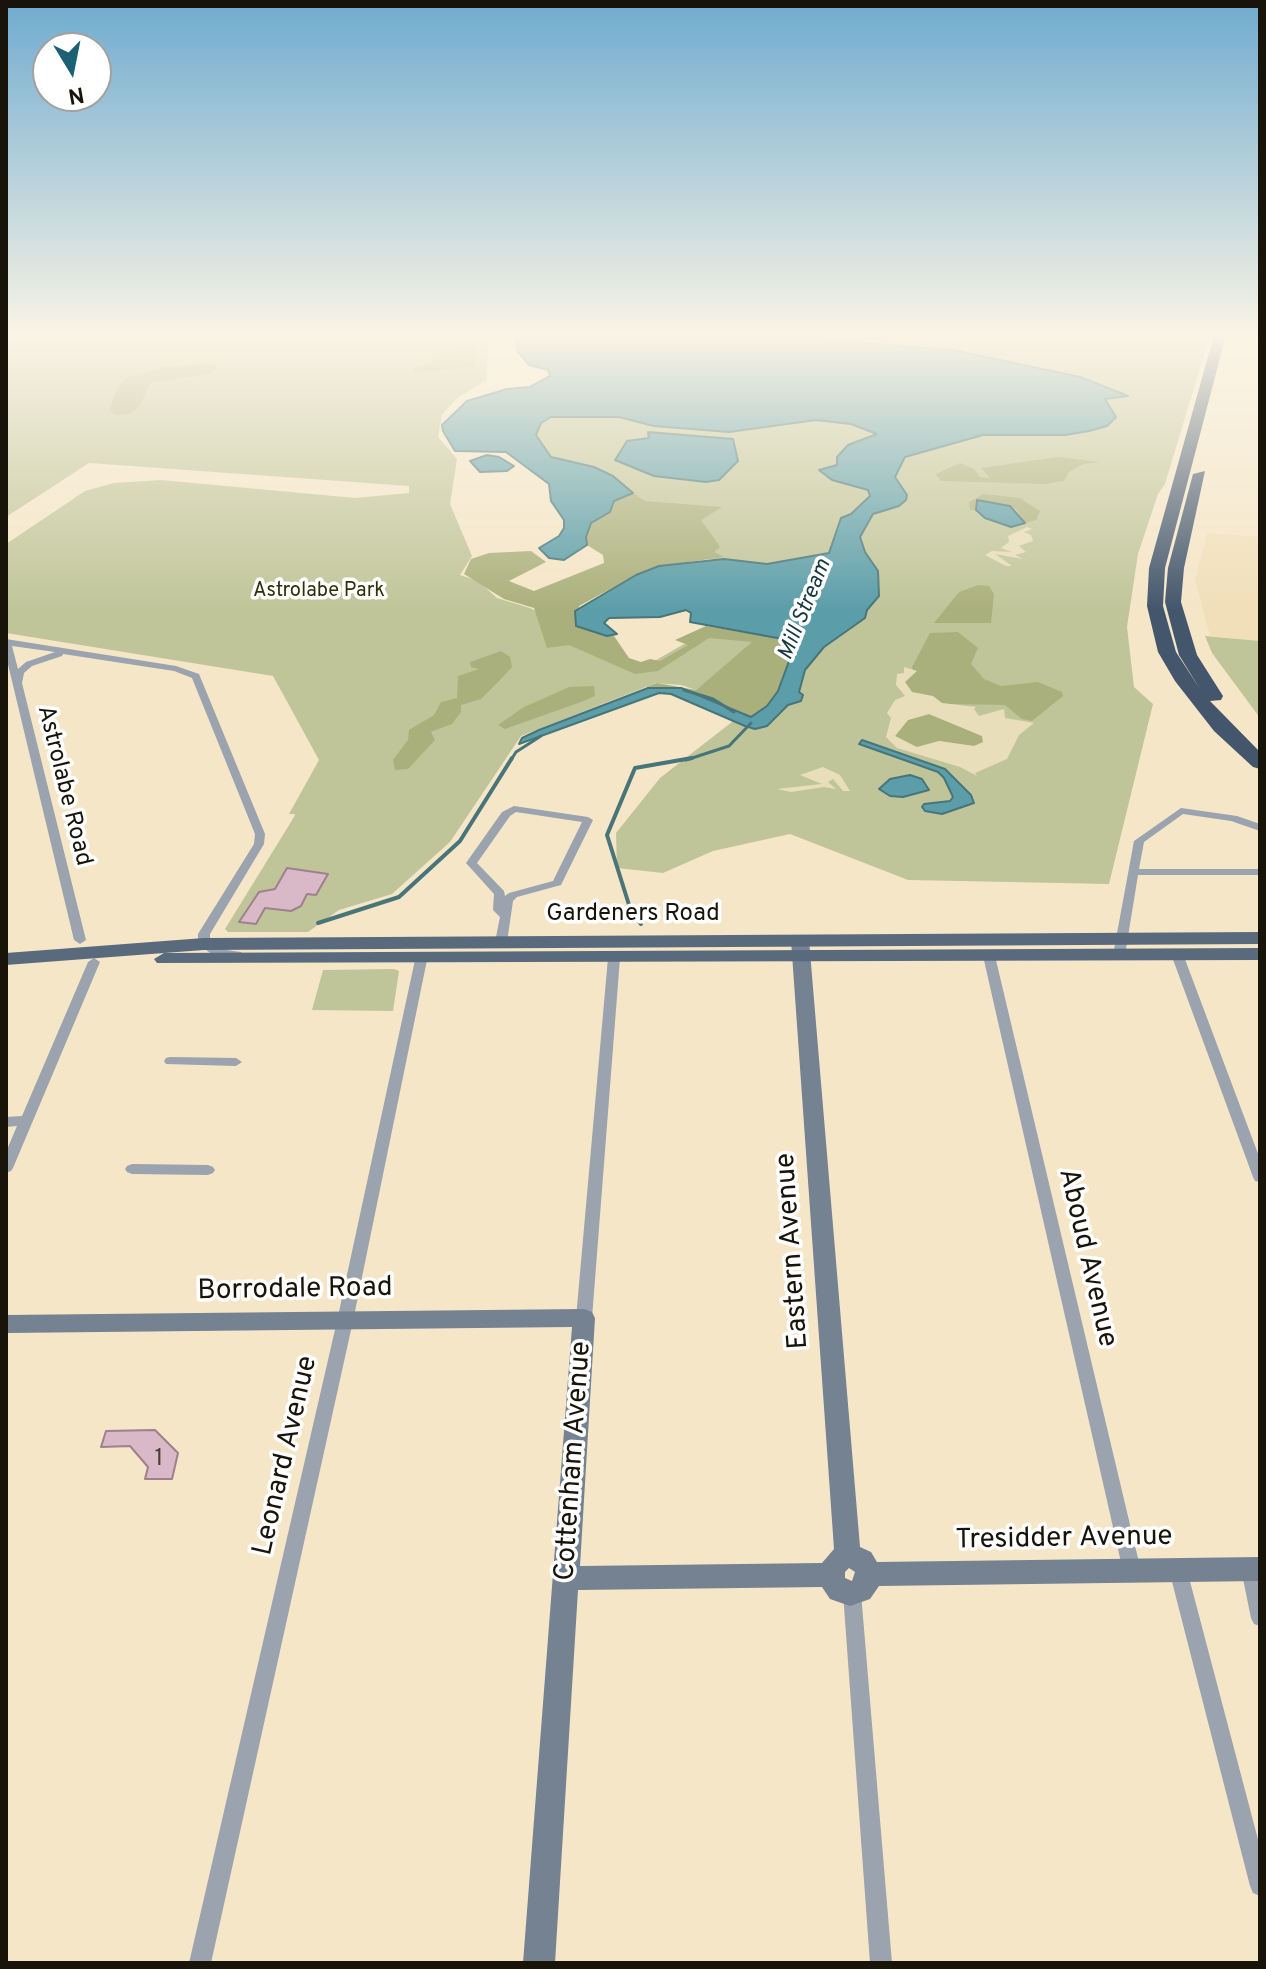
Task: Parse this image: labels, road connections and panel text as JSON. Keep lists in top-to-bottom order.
{
  "streets": {
    "main road": ["Gardeners Road"],
    "street": [
      "Astrolabe Road",
      "Eastern Avenue",
      "Aboud Avenue",
      "Borrodale Road",
      "Leonard Avenue",
      "Cottenham Avenue",
      "Tresidder Avenue"
    ]
  },
  "crossings": [
    ["Gardeners Road", "Eastern Avenue"],
    ["Gardeners Road", "Aboud Avenue"],
    ["Gardeners Road", "Leonard Avenue"],
    ["Gardeners Road", "Cottenham Avenue"],
    ["Aboud Avenue", "Tresidder Avenue"],
    ["Borrodale Road", "Leonard Avenue"],
    ["Borrodale Road", "Cottenham Avenue"]
  ],
  "water": ["Mill Stream"],
  "parks": ["Astrolabe Park"],
  "house_numbers": ["1"],
  "north": "bottom"
}
